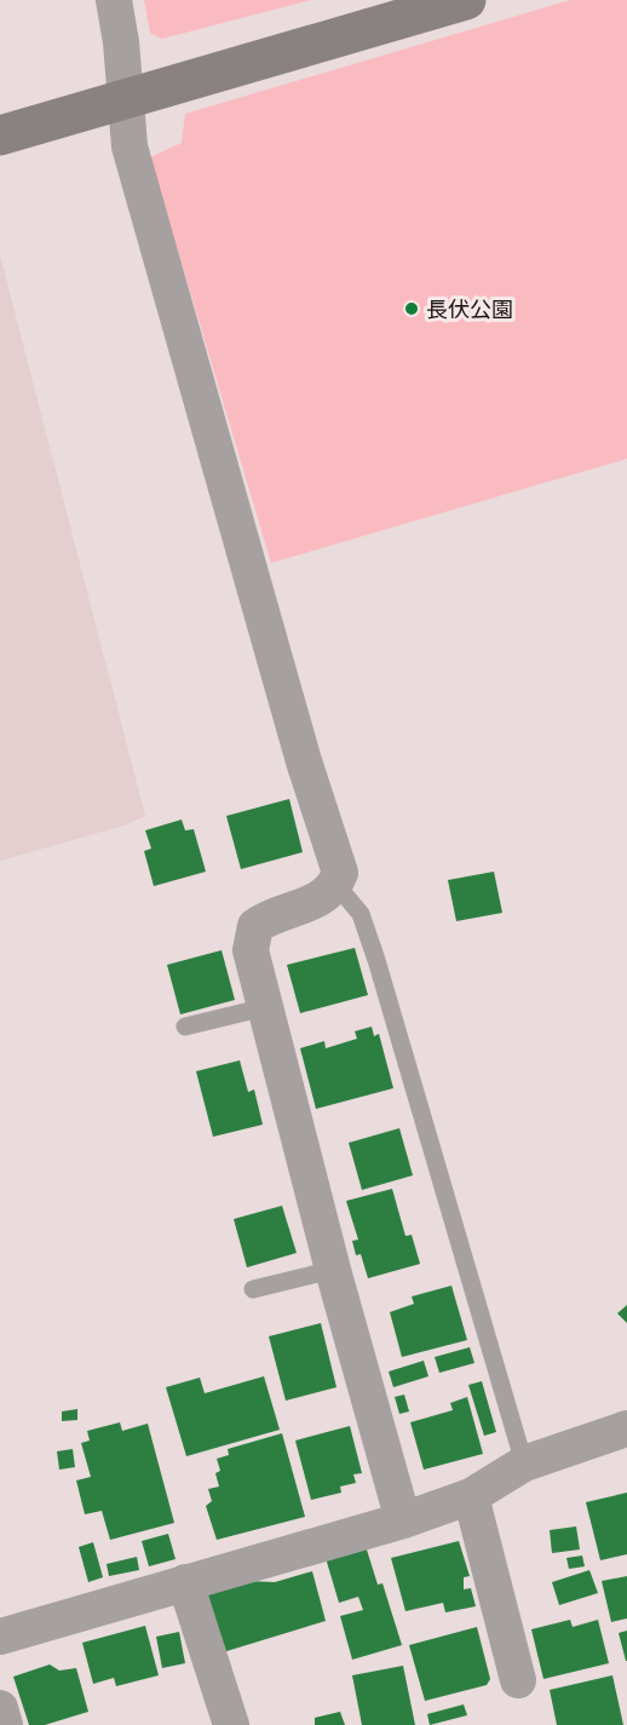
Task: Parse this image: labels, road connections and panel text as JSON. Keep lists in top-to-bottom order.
{
  "places": ["長伏公園"]
}
